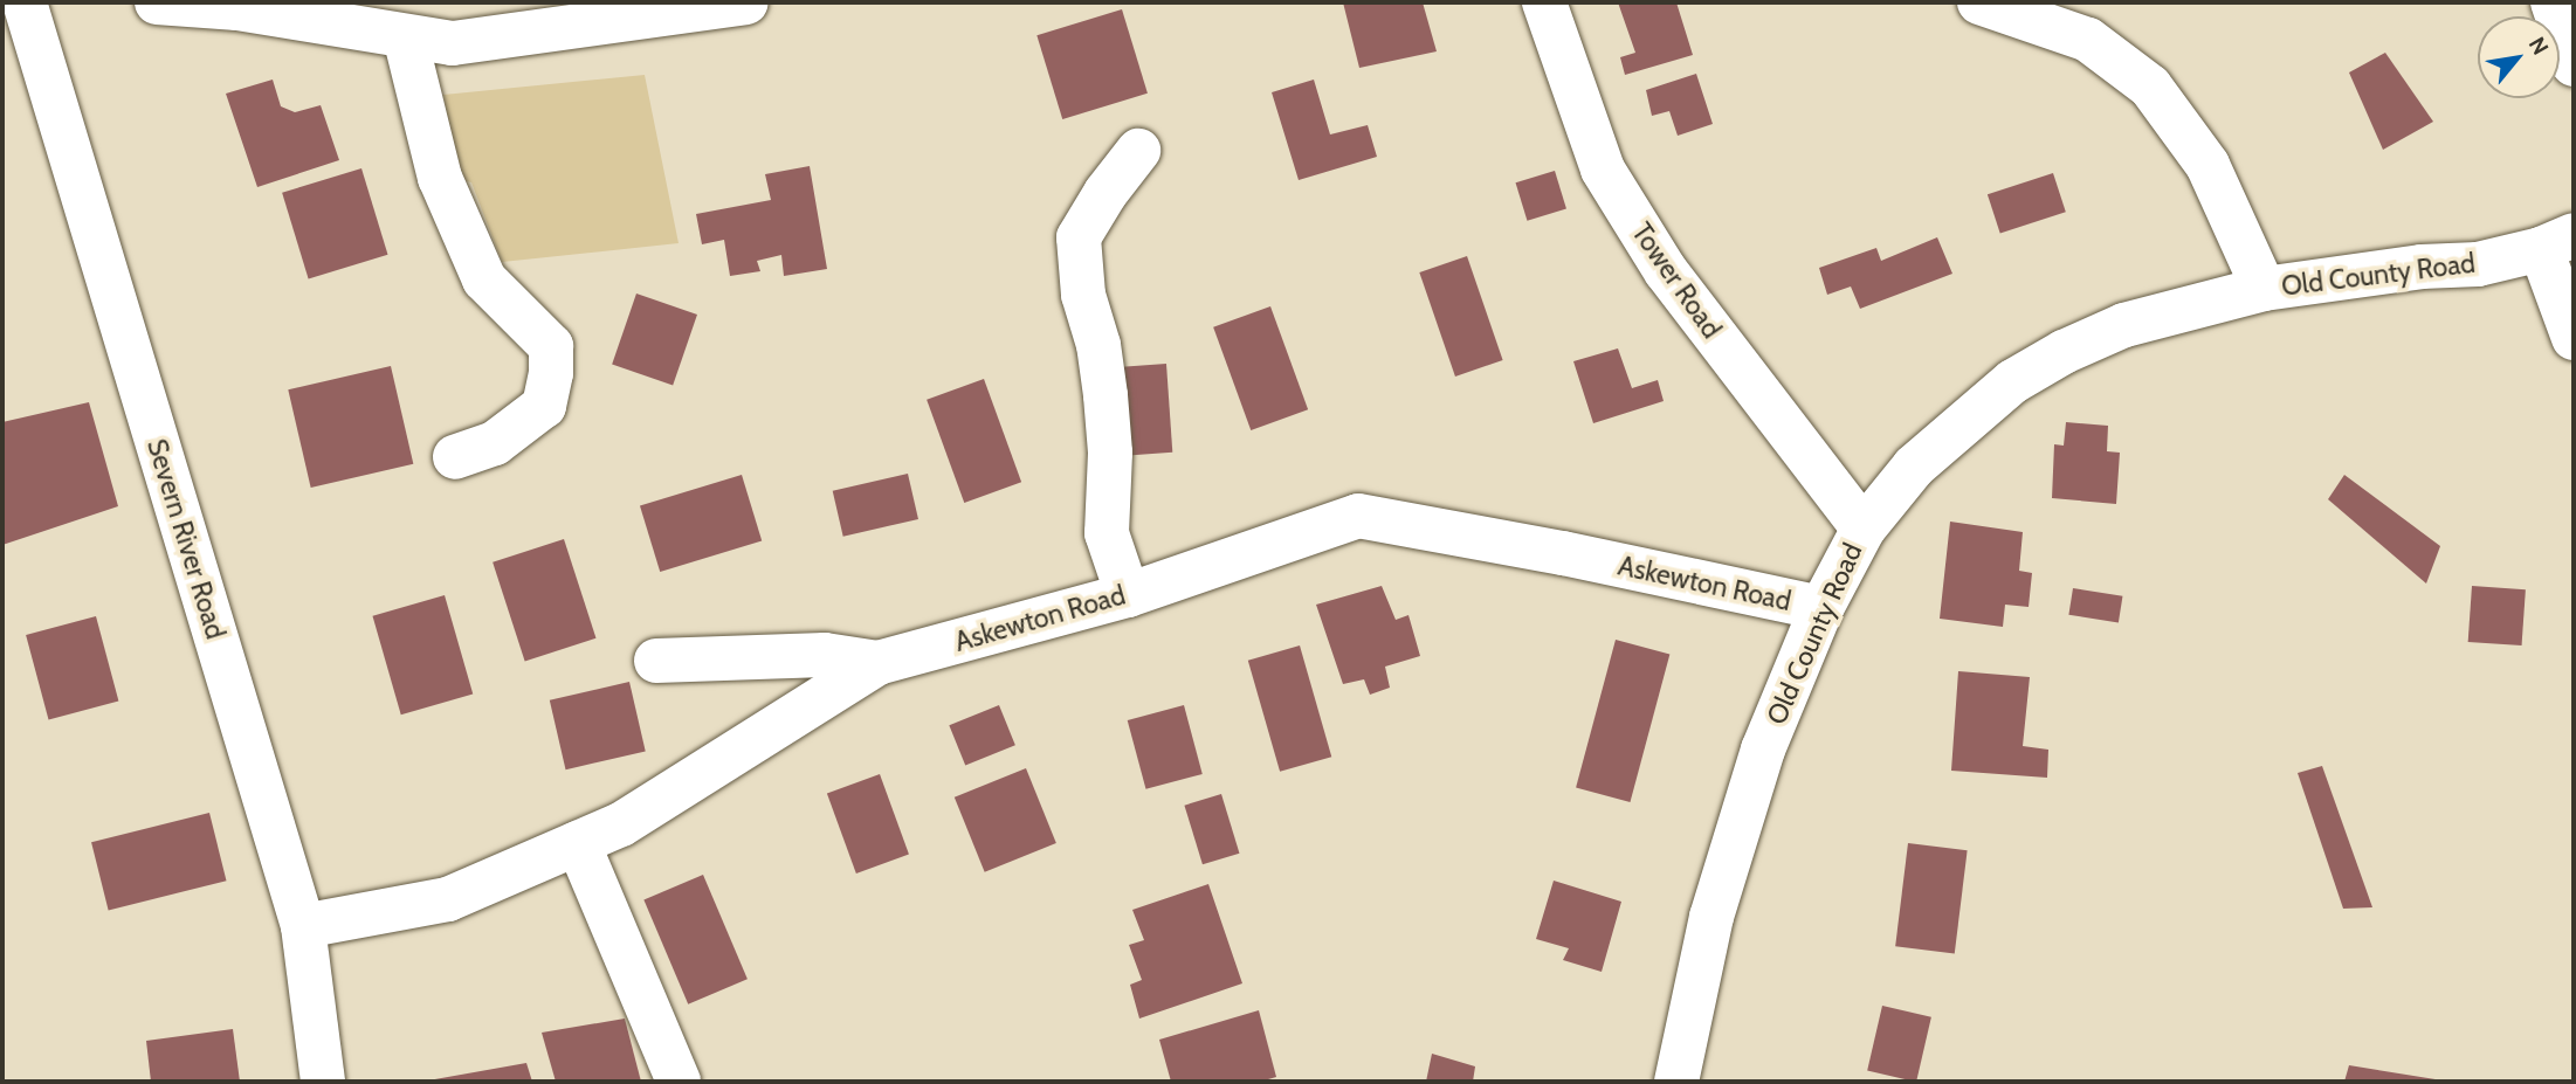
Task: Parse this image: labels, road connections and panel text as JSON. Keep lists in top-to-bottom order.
{
  "streets": {
    "street": [
      "Old County Road",
      "Tower Road",
      "Severn River Road",
      "Askewton Road"
    ]
  },
  "crossings": [
    ["Old County Road", "Tower Road"],
    ["Old County Road", "Askewton Road"],
    ["Severn River Road", "Askewton Road"]
  ],
  "north": "top right"
}
